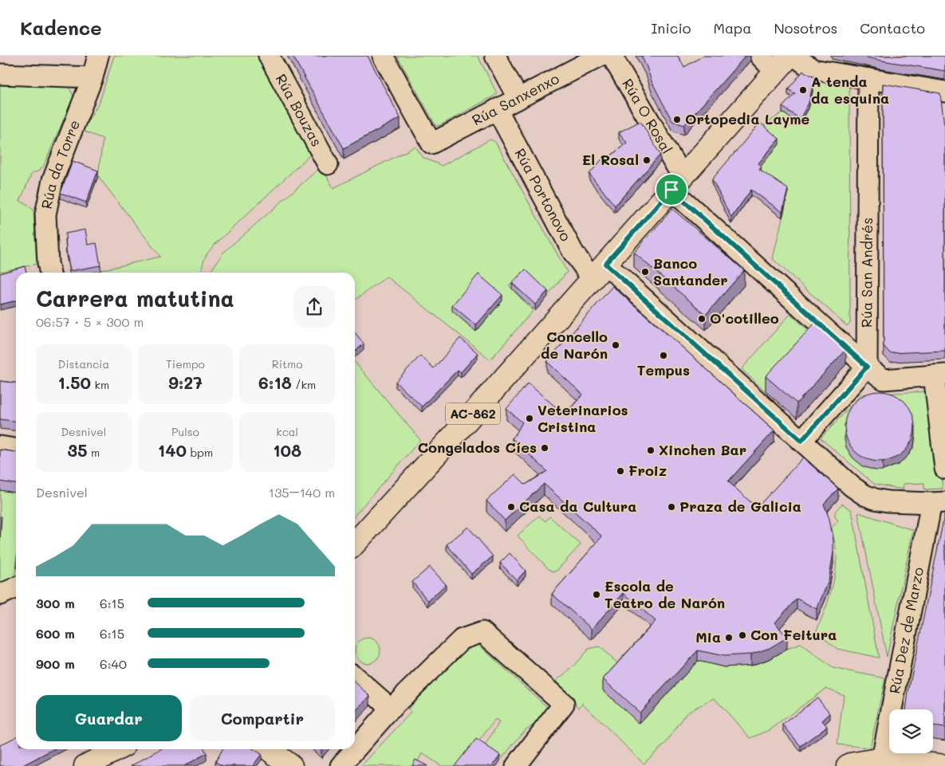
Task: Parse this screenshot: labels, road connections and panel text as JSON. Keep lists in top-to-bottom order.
{
  "streets": {
    "main road": ["AC-862"],
    "street": [
      "Rúa Sanxenxo",
      "Rúa Bouzas",
      "Rúa O Rosal",
      "Rúa da Torre",
      "Rúa Portonovo",
      "Rúa San Andrés",
      "Rúa Dez de Marzo"
    ]
  },
  "crossings": [
    ["Rúa Sanxenxo", "Rúa Portonovo"],
    ["Rúa O Rosal", "Rúa San Andrés"],
    ["Rúa O Rosal", "AC-862"],
    ["Rúa Portonovo", "AC-862"],
    ["Rúa Portonovo", "Rúa Dez de Marzo"]
  ],
  "places": [
    "A tenda da esquina",
    "Ortopedia Layme",
    "El Rosal",
    "Banco Santander",
    "O'cotilleo",
    "Concello de Narón",
    "Tempus",
    "Veterinarios Cristina",
    "Congelados Cíes",
    "Xinchen Bar",
    "Froiz",
    "Casa da Cultura",
    "Praza de Galicia",
    "Escola de Teatro de Narón",
    "Con Feitura",
    "Mia"
  ],
  "page": {
    "header": "Kadence",
    "nav": [
      "Inicio",
      "Mapa",
      "Nosotros",
      "Contacto"
    ],
    "heading": ["Carrera matutina", "06:57 · 5 × 300 m"],
    "stats": [
      ["Distancia", "1.50 km"],
      ["Tiempo", "9:27"],
      ["Ritmo", "6:18 /km"],
      ["Desnivel", "35 m"],
      ["Pulso", "140 bpm"],
      ["kcal", "108"]
    ],
    "chart": ["Desnivel", "135–140 m"],
    "list": [
      {
        "name": "300 m",
        "note": "6:15"
      },
      {
        "name": "600 m",
        "note": "6:15"
      },
      {
        "name": "900 m",
        "note": "6:40"
      }
    ],
    "buttons": ["Guardar", "Compartir"]
  }
}
